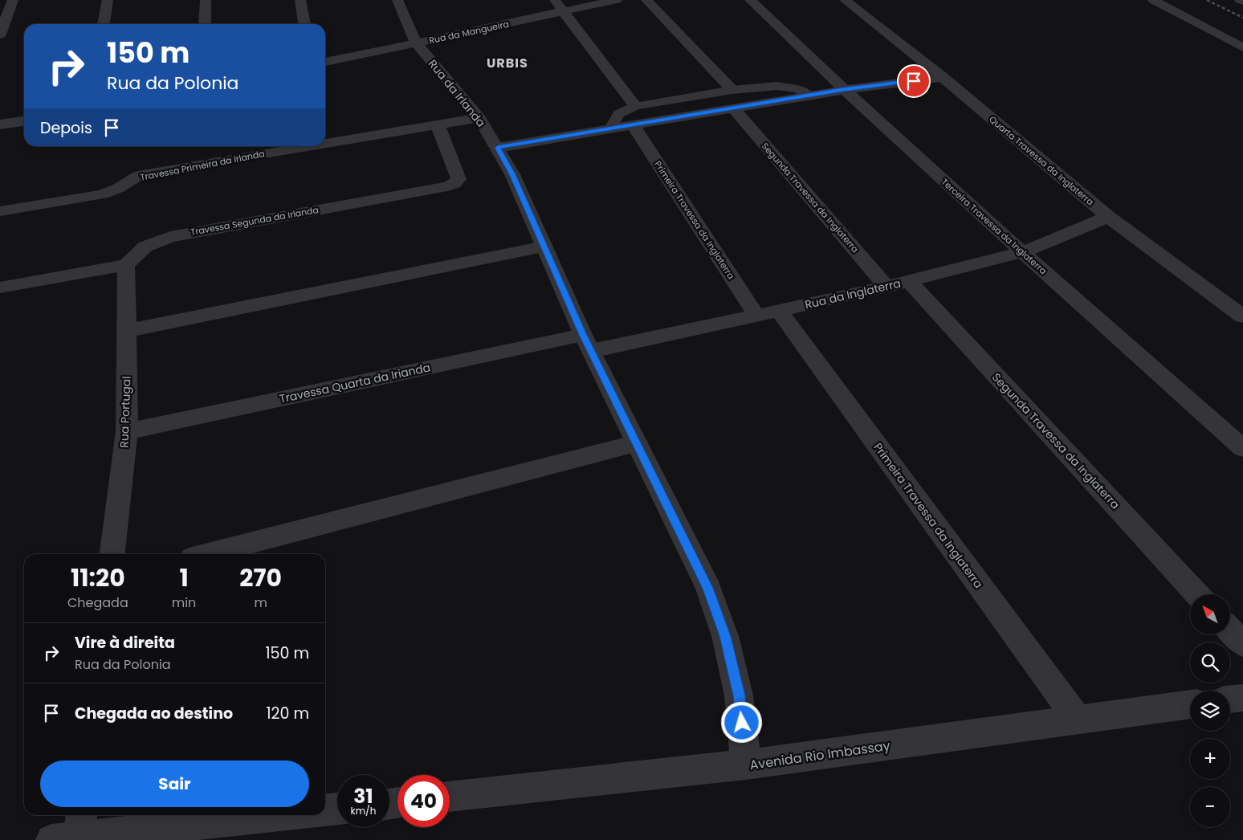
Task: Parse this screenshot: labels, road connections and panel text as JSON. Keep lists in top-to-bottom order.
{
  "streets": {
    "street": [
      "Rua da Mangueira",
      "Rua da Irlanda",
      "Quarta Travessa da Inglaterra",
      "Travessa Primeira da Irlanda",
      "Segunda Travessa da Inglaterra",
      "Primeira Travessa da Inglaterra",
      "Travessa Segunda da Irlanda",
      "Terceira Travessa da Inglaterra",
      "Rua da Inglaterra",
      "Travessa Quarta da Irianda",
      "Rua Portugal",
      "Avenida Rio Imbassay"
    ]
  },
  "crossings": [
    ["Rua da Mangueira", "Rua da Irlanda"],
    ["Rua da Irlanda", "Travessa Primeira da Irlanda"],
    ["Rua da Irlanda", "Rua da Inglaterra"],
    ["Rua da Irlanda", "Travessa Quarta da Irianda"],
    ["Rua da Irlanda", "Avenida Rio Imbassay"],
    ["Quarta Travessa da Inglaterra", "Rua da Inglaterra"],
    ["Travessa Primeira da Irlanda", "Travessa Segunda da Irlanda"],
    ["Segunda Travessa da Inglaterra", "Rua da Inglaterra"],
    ["Primeira Travessa da Inglaterra", "Rua da Inglaterra"],
    ["Primeira Travessa da Inglaterra", "Avenida Rio Imbassay"],
    ["Travessa Segunda da Irlanda", "Rua Portugal"],
    ["Terceira Travessa da Inglaterra", "Rua da Inglaterra"],
    ["Rua da Inglaterra", "Travessa Quarta da Irianda"],
    ["Travessa Quarta da Irianda", "Rua Portugal"]
  ],
  "districts": ["URBIS"],
  "north": "top left",
  "page": {
    "turn": ["150 m", "Rua da Polonia"],
    "then": "Depois",
    "eta": [
      "11:20",
      "Chegada",
      "1",
      "min",
      "270",
      "m"
    ],
    "map_buttons": ["+", "−"],
    "list": [
      {
        "name": "Vire à direita",
        "note": "Rua da Polonia",
        "value": "150 m"
      },
      {
        "name": "Chegada ao destino",
        "value": "120 m"
      }
    ],
    "buttons": "Sair",
    "speed": "31 km/h",
    "limit": "40"
  }
}
